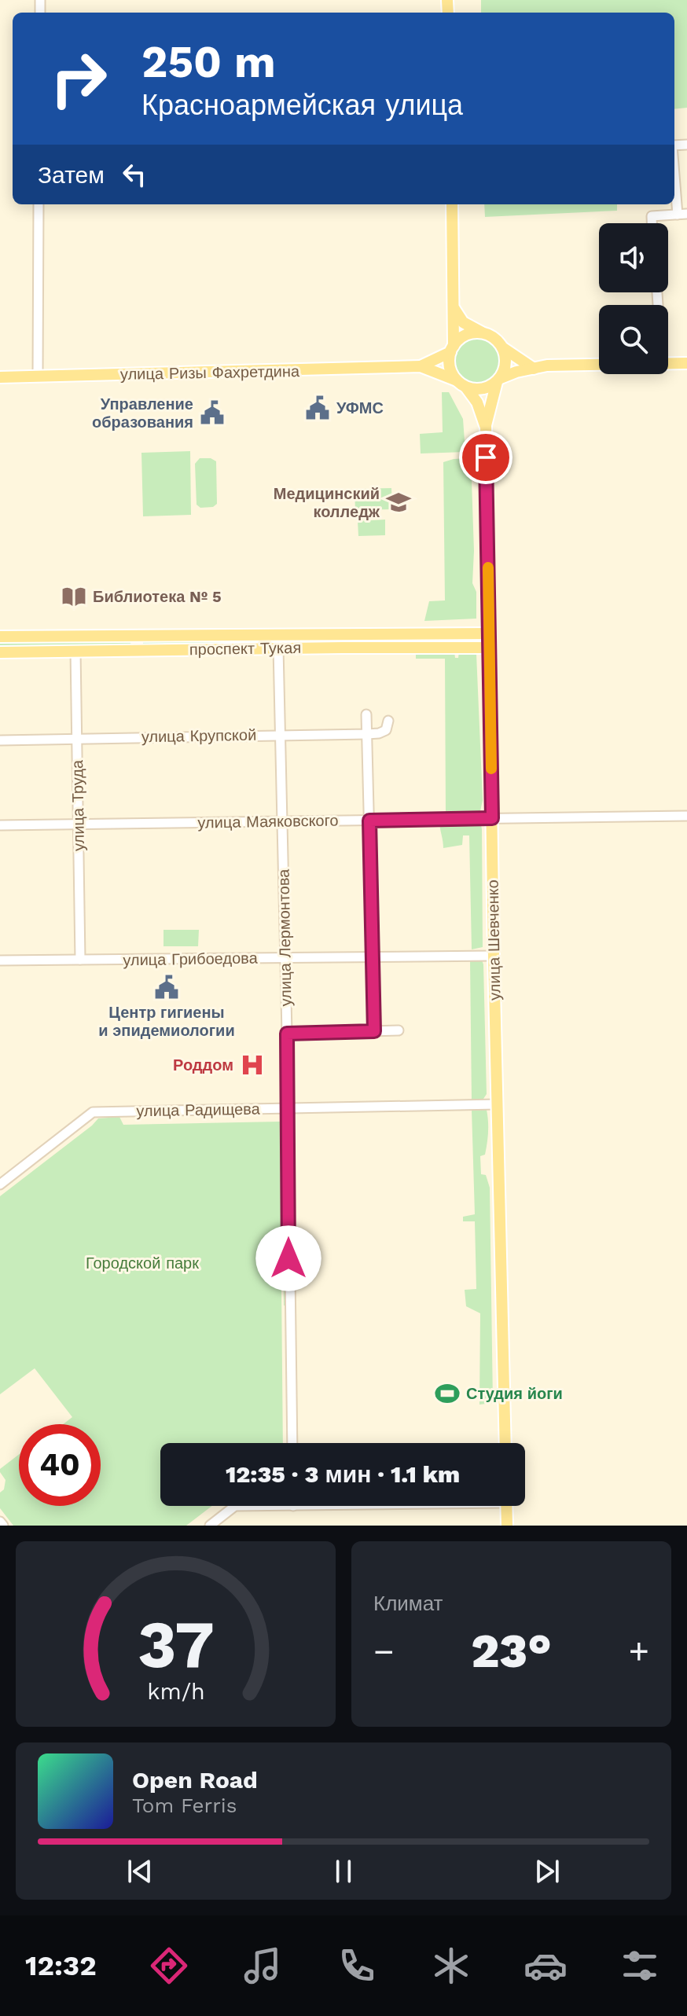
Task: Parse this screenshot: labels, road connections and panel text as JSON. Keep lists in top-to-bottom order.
{
  "streets": {
    "main road": ["улица Ризы Фахретдина", "проспект Тукая", "улица Шевченко"],
    "street": [
      "улица Крупской",
      "улица Труда",
      "улица Маяковского",
      "улица Лермонтова",
      "улица Грибоедова",
      "улица Радищева"
    ]
  },
  "crossings": [
    ["проспект Тукая", "улица Труда"],
    ["проспект Тукая", "улица Лермонтова"],
    ["проспект Тукая", "улица Шевченко"],
    ["улица Крупской", "улица Труда"],
    ["улица Крупской", "улица Лермонтова"],
    ["улица Труда", "улица Маяковского"],
    ["улица Труда", "улица Грибоедова"],
    ["улица Маяковского", "улица Лермонтова"],
    ["улица Маяковского", "улица Шевченко"],
    ["улица Лермонтова", "улица Грибоедова"],
    ["улица Лермонтова", "улица Радищева"],
    ["улица Шевченко", "улица Грибоедова"],
    ["улица Шевченко", "улица Радищева"]
  ],
  "parks": ["Городской парк"],
  "places": {
    "public building": ["УФМС", "Управление образования", "Центр гигиены и эпидемиологии"],
    "school or university": ["Медицинский колледж"],
    "library": ["Библиотека № 5"],
    "hospital": ["Роддом"],
    "sports": ["Студия йоги"]
  },
  "page": {
    "turn": ["250 m", "Красноармейская улица"],
    "then": "Затем",
    "limit": "40",
    "trip": "12:35 · 3 мин · 1.1 km",
    "tile": "Климат",
    "heat": ["−", "23°", "+"],
    "song": ["Open Road", "Tom Ferris"],
    "tabs": "12:32",
    "gauge": ["37", "km/h"]
  }
}
